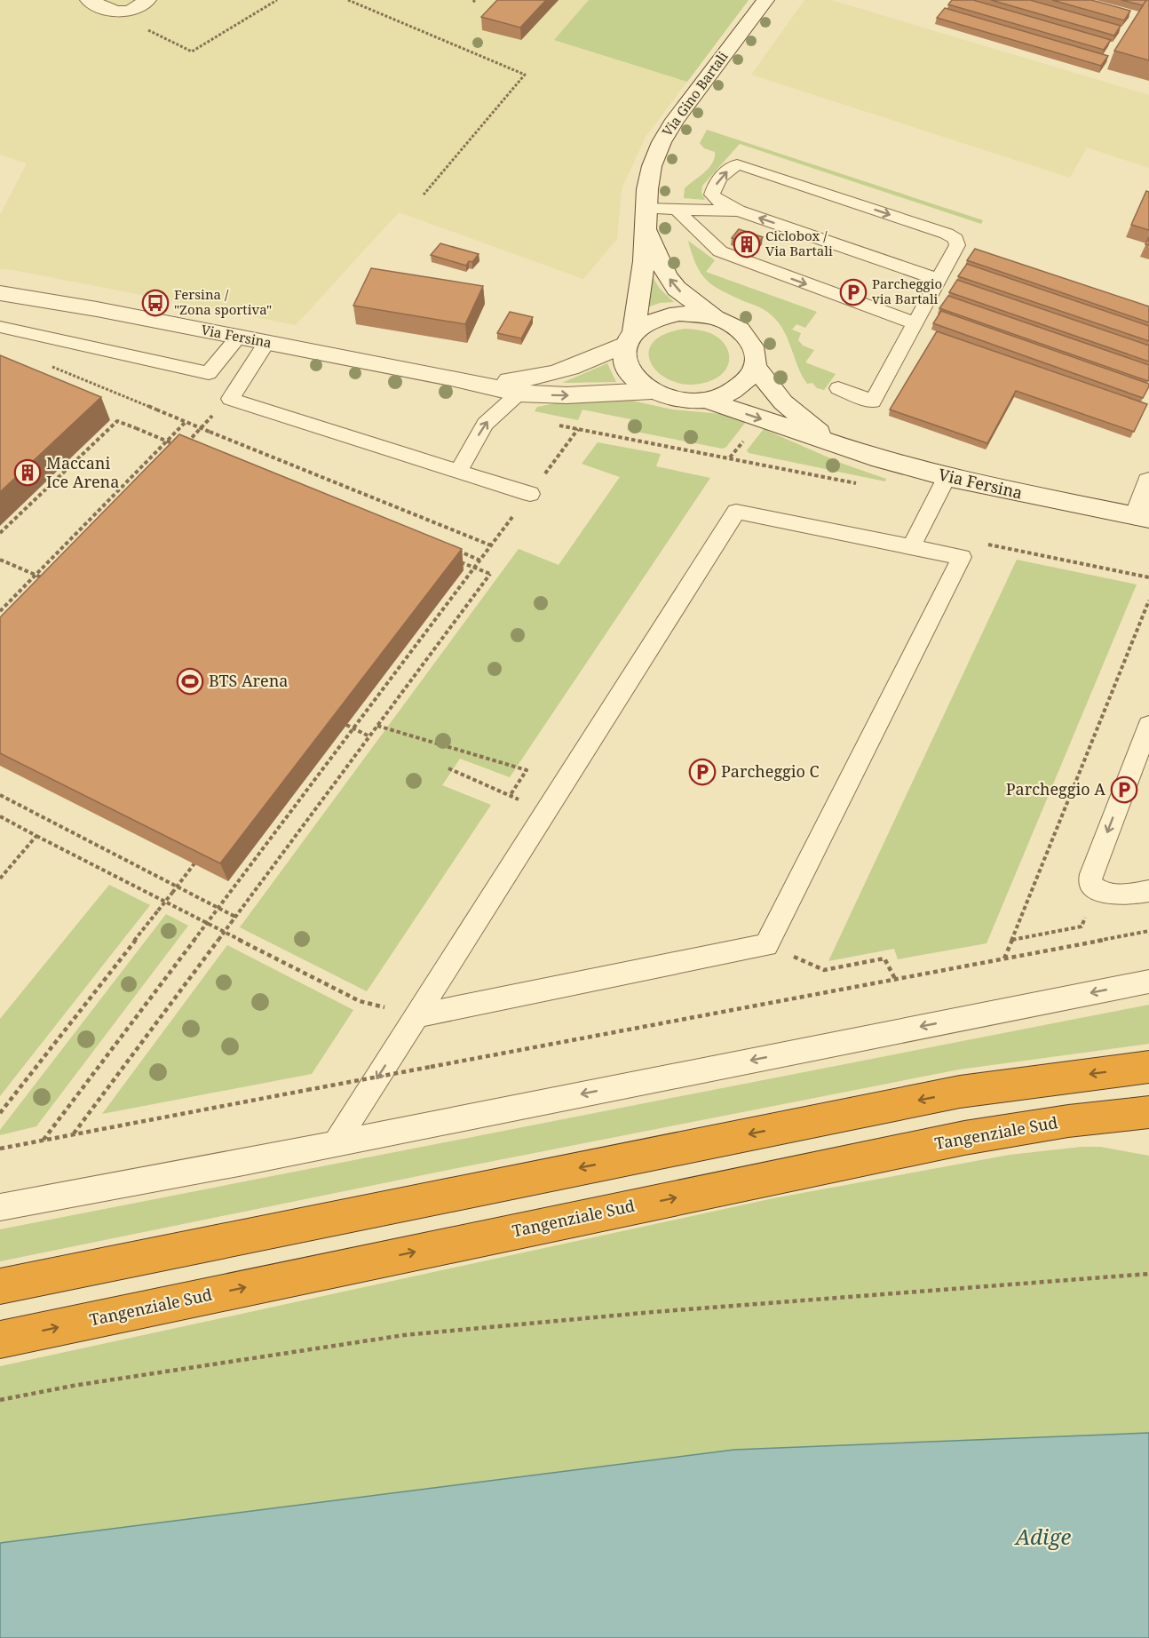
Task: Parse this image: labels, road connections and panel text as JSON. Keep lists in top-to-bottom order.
{
  "streets": {
    "highway": ["Tangenziale Sud"],
    "street": ["Via Gino Bartali", "Via Fersina"]
  },
  "crossings": [
    ["Via Gino Bartali", "Via Fersina"]
  ],
  "water": ["Adige"],
  "places": {
    "building": ["Ciclobox / Via Bartali", "Maccani Ice Arena"],
    "parking": ["Parcheggio via Bartali", "Parcheggio C", "Parcheggio A"],
    "bus stop": ["Fersina / \"Zona sportiva\""],
    "sports": ["BTS Arena"]
  }
}
